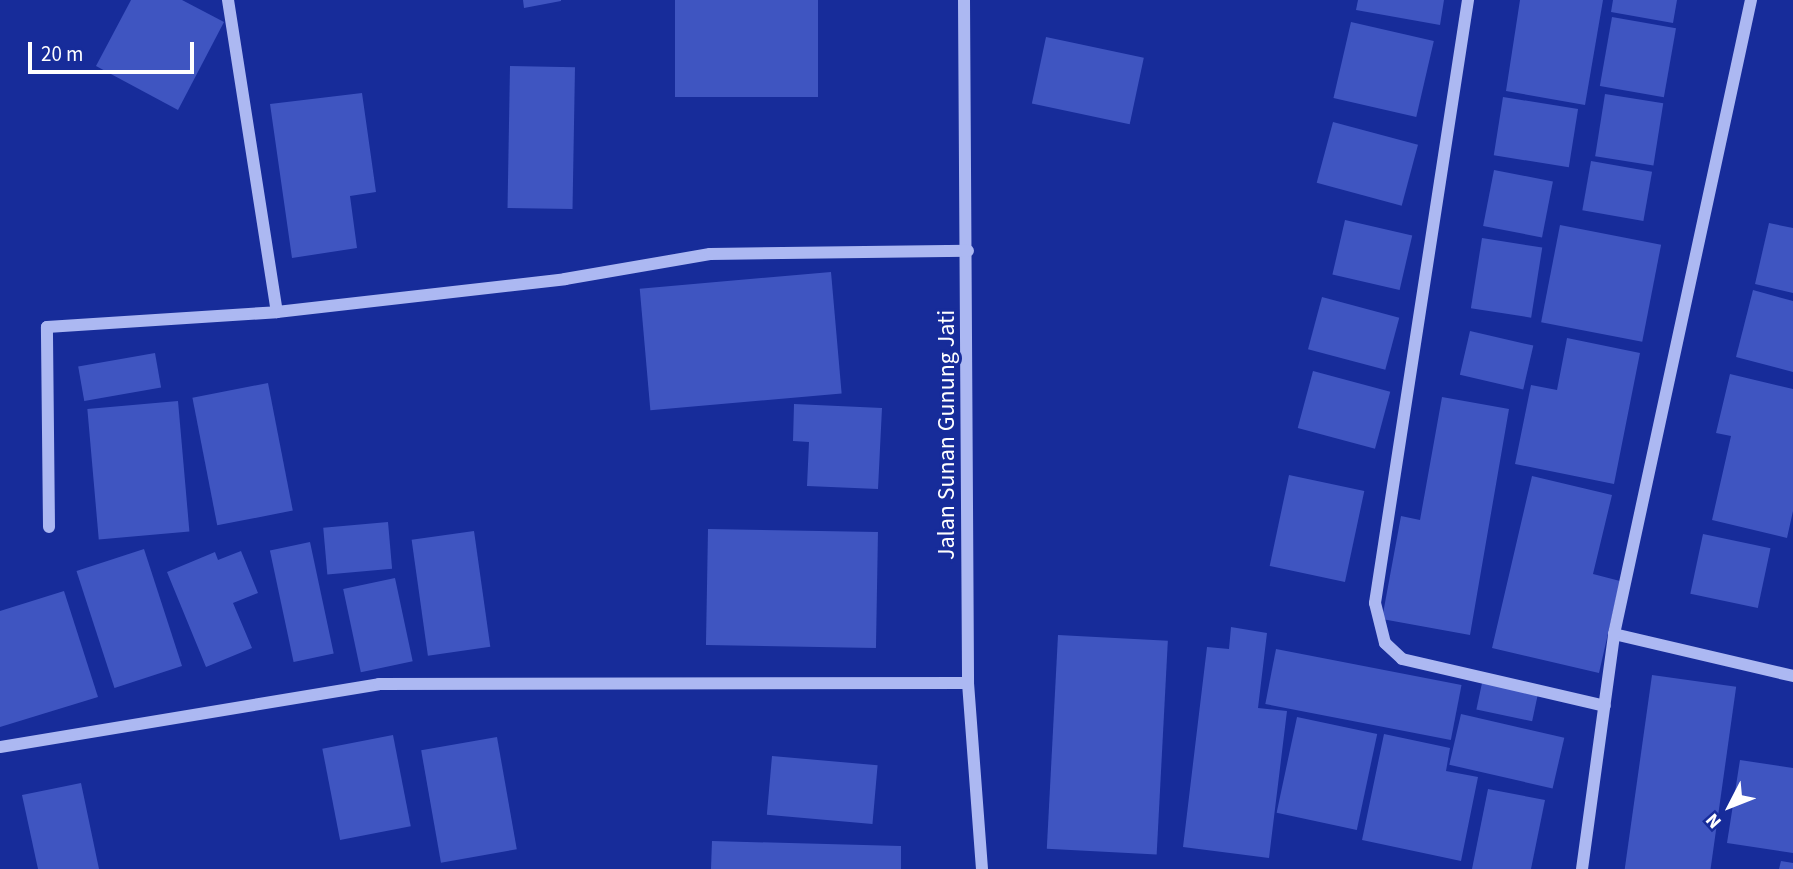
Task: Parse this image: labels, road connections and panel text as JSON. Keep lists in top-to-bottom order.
{
  "streets": {
    "street": ["Jalan Sunan Gunung Jati"]
  },
  "scale_bar": "20 m",
  "north": "bottom left"
}
